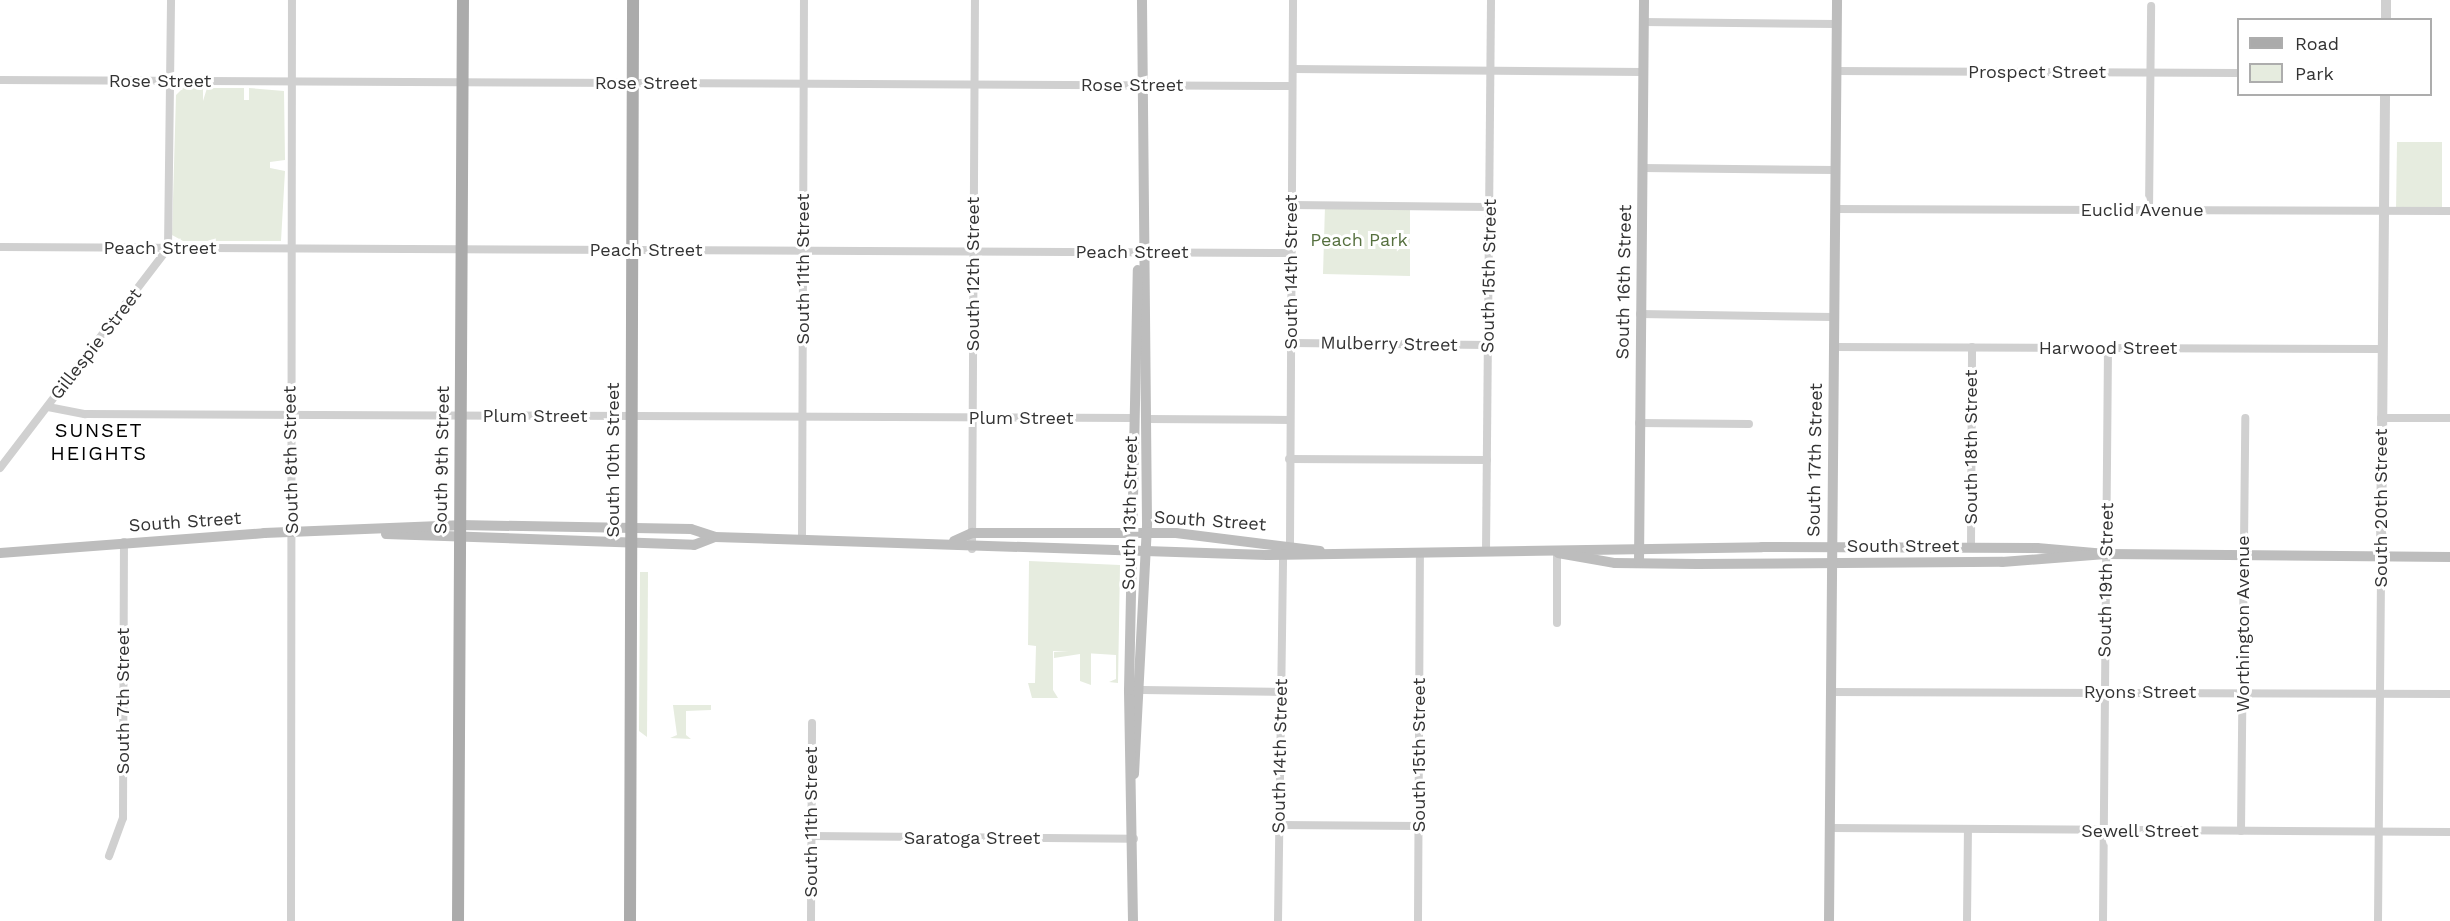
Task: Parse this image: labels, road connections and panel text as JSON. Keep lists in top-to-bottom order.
{
  "streets": {
    "main road": [
      "South 16th Street",
      "South 9th Street",
      "South 10th Street",
      "South 17th Street",
      "South 13th Street",
      "South Street"
    ],
    "street": [
      "Prospect Street",
      "Rose Street",
      "Euclid Avenue",
      "Peach Street",
      "South 11th Street",
      "South 14th Street",
      "South 12th Street",
      "South 15th Street",
      "Gillespie Street",
      "Mulberry Street",
      "Harwood Street",
      "Plum Street",
      "South 18th Street",
      "South 8th Street",
      "South 20th Street",
      "South 19th Street",
      "Worthington Avenue",
      "Ryons Street",
      "South 7th Street",
      "Sewell Street",
      "Saratoga Street"
    ]
  },
  "crossings": [
    ["Prospect Street", "South 17th Street"],
    ["Rose Street", "South 11th Street"],
    ["Rose Street", "South 14th Street"],
    ["Rose Street", "South 12th Street"],
    ["Rose Street", "South 8th Street"],
    ["Rose Street", "South 9th Street"],
    ["Rose Street", "South 10th Street"],
    ["Rose Street", "South 13th Street"],
    ["Euclid Avenue", "South 17th Street"],
    ["Euclid Avenue", "South 20th Street"],
    ["Peach Street", "South 11th Street"],
    ["Peach Street", "South 14th Street"],
    ["Peach Street", "South 12th Street"],
    ["Peach Street", "Gillespie Street"],
    ["Peach Street", "South 8th Street"],
    ["Peach Street", "South 9th Street"],
    ["Peach Street", "South 10th Street"],
    ["Peach Street", "South 13th Street"],
    ["South 11th Street", "Plum Street"],
    ["South 11th Street", "South Street"],
    ["South 11th Street", "Saratoga Street"],
    ["South 14th Street", "Mulberry Street"],
    ["South 14th Street", "South Street"],
    ["South 12th Street", "Plum Street"],
    ["South 12th Street", "South Street"],
    ["South 15th Street", "Mulberry Street"],
    ["South 15th Street", "South Street"],
    ["South 16th Street", "South Street"],
    ["Gillespie Street", "Plum Street"],
    ["Harwood Street", "South 18th Street"],
    ["Harwood Street", "South 17th Street"],
    ["Harwood Street", "South 20th Street"],
    ["Harwood Street", "South 19th Street"],
    ["Plum Street", "South 8th Street"],
    ["Plum Street", "South 9th Street"],
    ["Plum Street", "South 10th Street"],
    ["Plum Street", "South 13th Street"],
    ["South 18th Street", "South Street"],
    ["South 8th Street", "South Street"],
    ["South 9th Street", "South Street"],
    ["South 10th Street", "South Street"],
    ["South 17th Street", "South Street"],
    ["South 17th Street", "Ryons Street"],
    ["South 17th Street", "Sewell Street"],
    ["South 20th Street", "South Street"],
    ["South 20th Street", "Ryons Street"],
    ["South 20th Street", "Sewell Street"],
    ["South 13th Street", "South Street"],
    ["South 13th Street", "Saratoga Street"],
    ["South Street", "South 19th Street"],
    ["South Street", "Worthington Avenue"],
    ["South Street", "South 7th Street"],
    ["South 19th Street", "Ryons Street"],
    ["South 19th Street", "Sewell Street"],
    ["Worthington Avenue", "Ryons Street"],
    ["Worthington Avenue", "Sewell Street"]
  ],
  "districts": ["SUNSET HEIGHTS"],
  "parks": ["Peach Park"],
  "legend": ["Road", "Park"]
}
